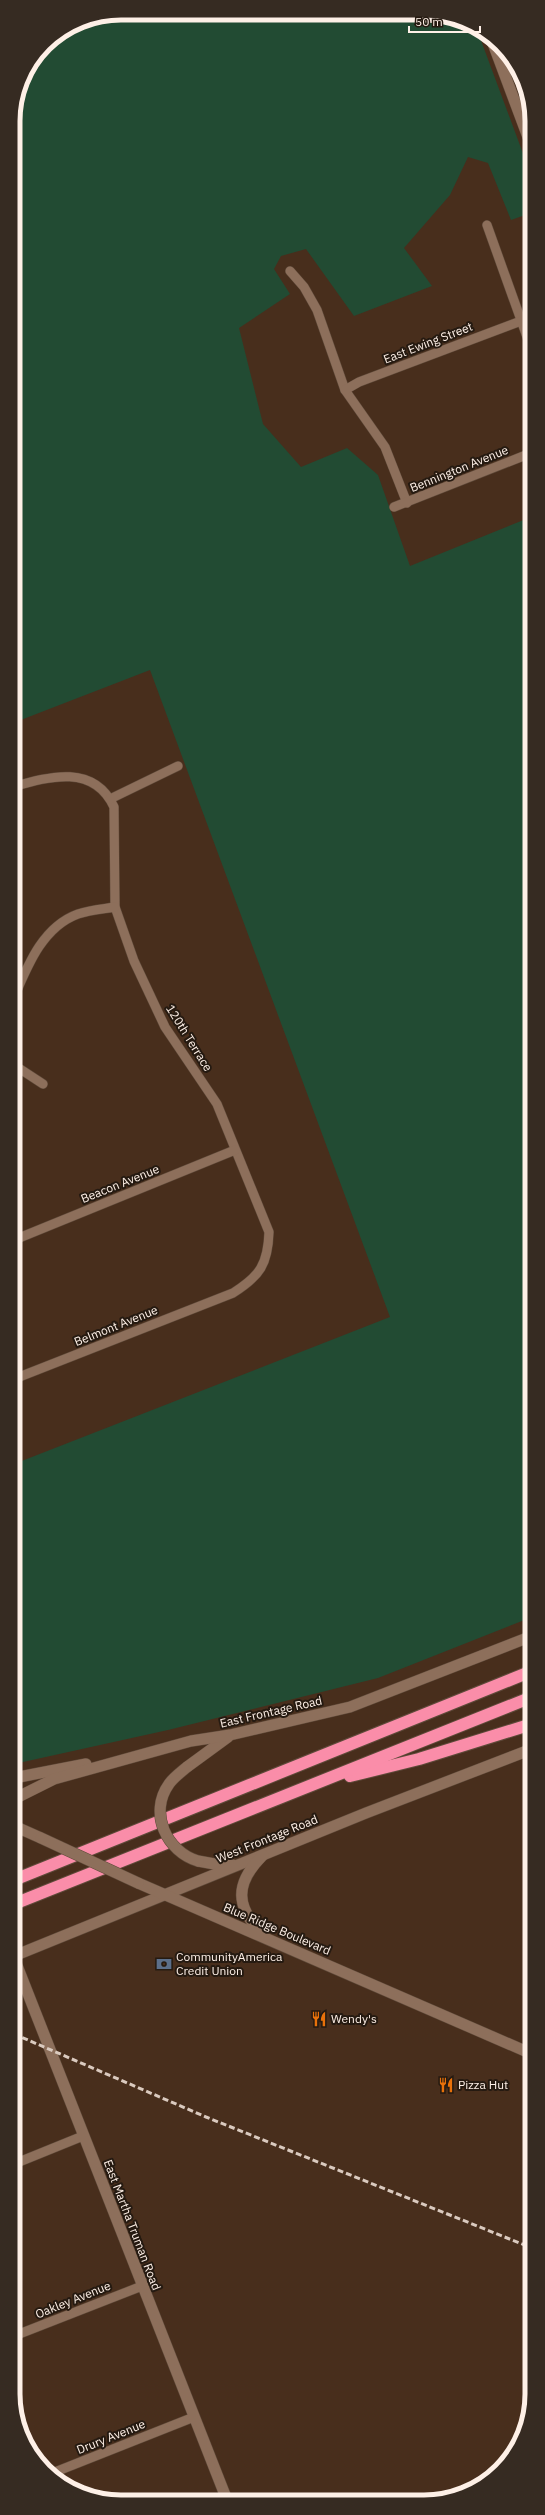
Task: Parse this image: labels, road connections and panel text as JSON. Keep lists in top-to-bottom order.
{
  "streets": {
    "street": [
      "East Ewing Street",
      "Bennington Avenue",
      "120th Terrace",
      "Beacon Avenue",
      "Belmont Avenue",
      "East Frontage Road",
      "West Frontage Road",
      "Blue Ridge Boulevard",
      "East Martha Truman Road",
      "Oakley Avenue",
      "Drury Avenue"
    ]
  },
  "crossings": [
    ["120th Terrace", "Beacon Avenue"],
    ["120th Terrace", "Belmont Avenue"],
    ["West Frontage Road", "Blue Ridge Boulevard"],
    ["East Martha Truman Road", "Oakley Avenue"],
    ["East Martha Truman Road", "Drury Avenue"]
  ],
  "places": {
    "bank": ["CommunityAmerica Credit Union"],
    "restaurant": ["Wendy's", "Pizza Hut"]
  },
  "scale_bar": "50 m"
}
